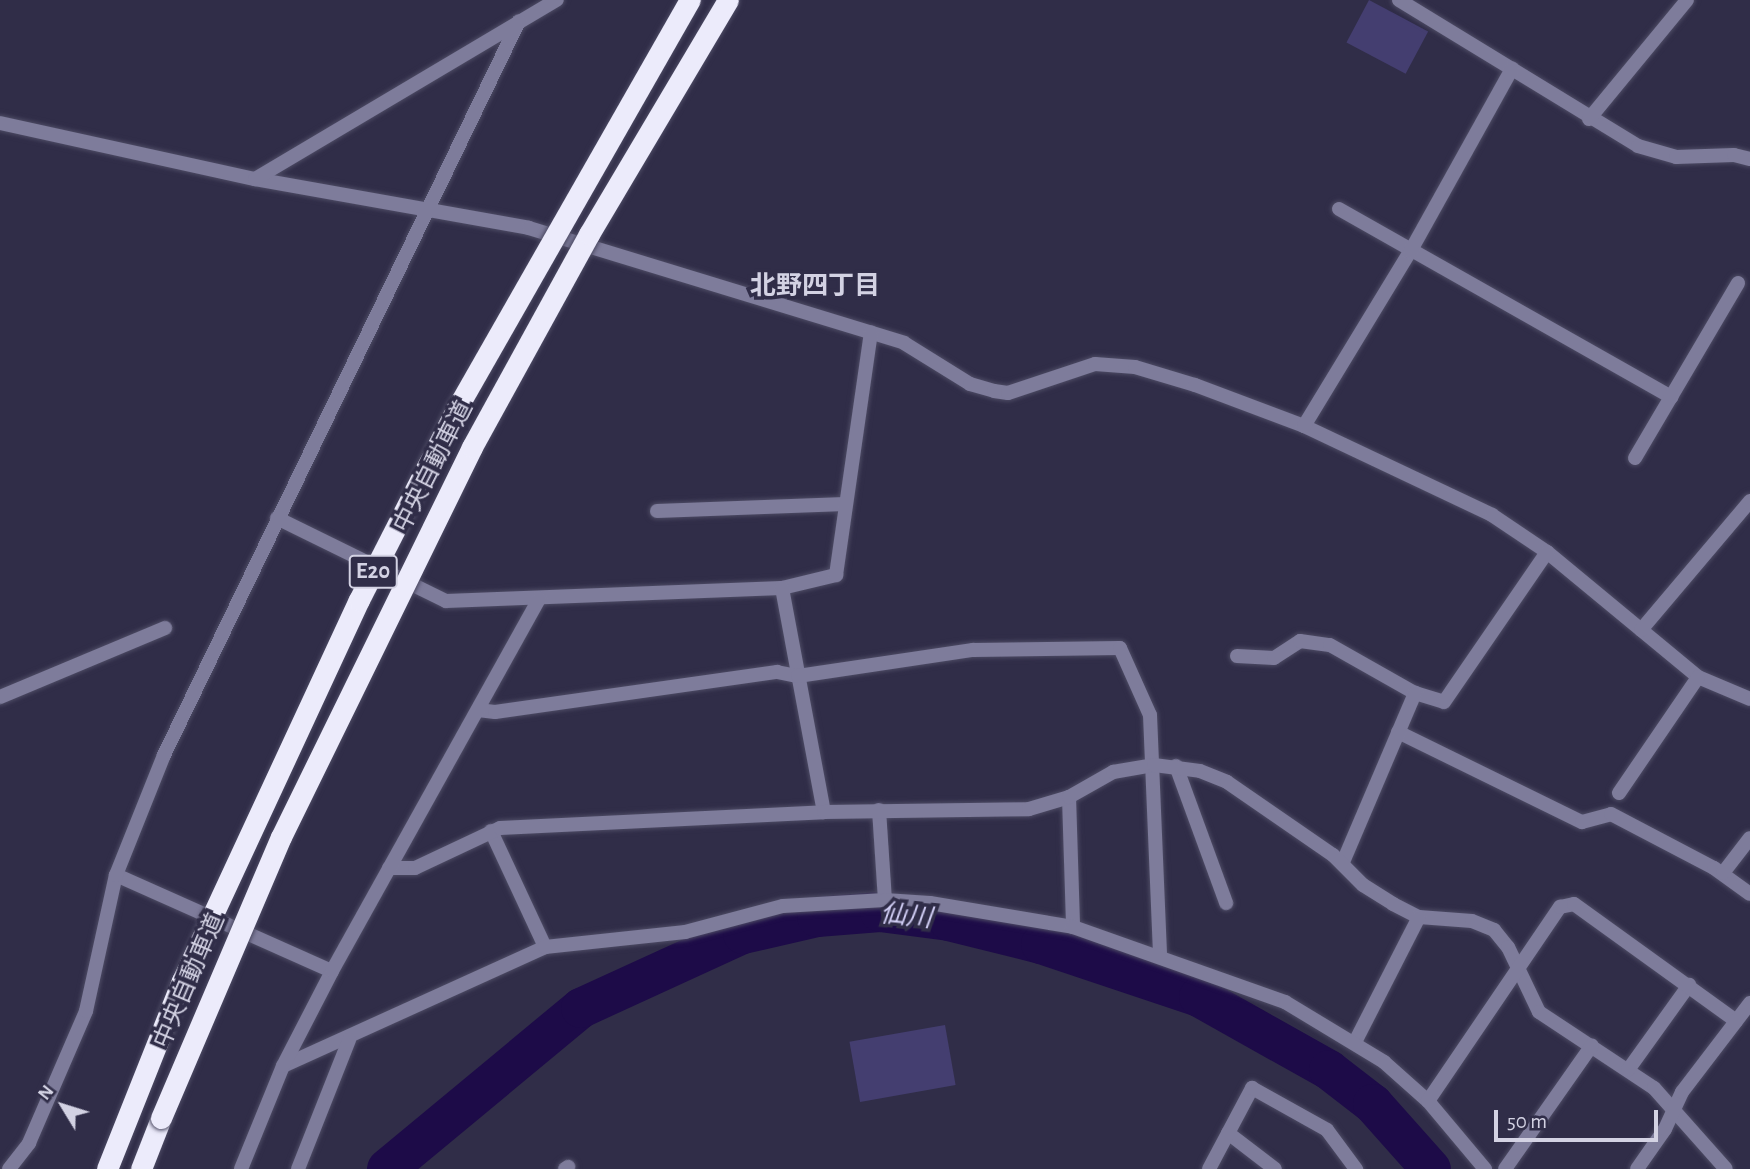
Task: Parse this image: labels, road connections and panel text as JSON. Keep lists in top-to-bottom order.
{
  "streets": {
    "highway": ["中央自動車道", "E20"]
  },
  "districts": ["北野四丁目"],
  "water": ["仙川"],
  "scale_bar": "50 m",
  "north": "top left"
}
